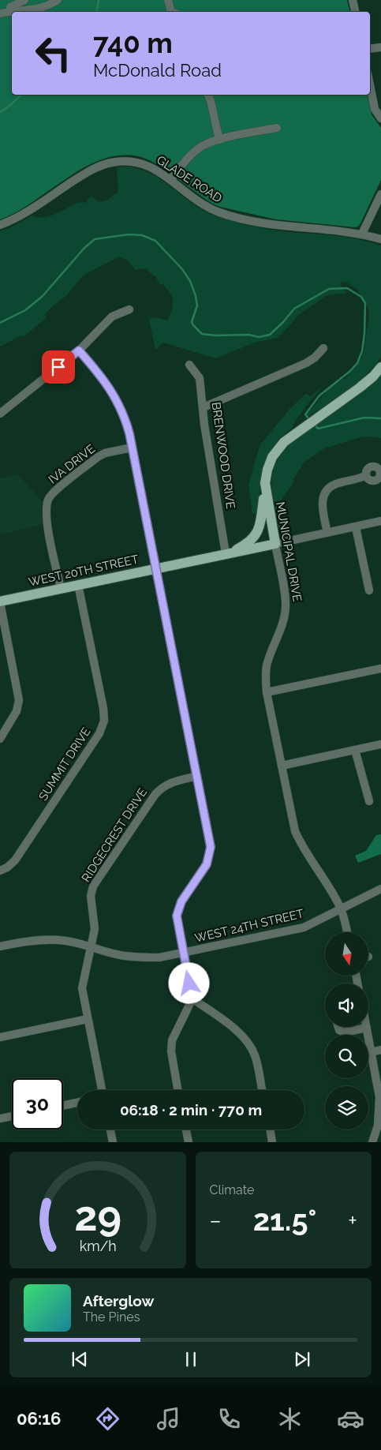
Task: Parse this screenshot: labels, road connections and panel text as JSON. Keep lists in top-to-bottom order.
{
  "streets": {
    "main road": ["MUNICIPAL DRIVE", "WEST 20TH STREET"],
    "street": [
      "GLADE ROAD",
      "BRENWOOD DRIVE",
      "IVA DRIVE",
      "SUMMIT DRIVE",
      "RIDGECREST DRIVE",
      "WEST 24TH STREET"
    ]
  },
  "crossings": [
    ["BRENWOOD DRIVE", "WEST 20TH STREET"],
    ["IVA DRIVE", "WEST 20TH STREET"],
    ["MUNICIPAL DRIVE", "WEST 20TH STREET"],
    ["MUNICIPAL DRIVE", "WEST 24TH STREET"],
    ["WEST 20TH STREET", "SUMMIT DRIVE"],
    ["RIDGECREST DRIVE", "WEST 24TH STREET"]
  ],
  "north": "bottom",
  "page": {
    "turn": ["740 m", "McDonald Road"],
    "limit": "30",
    "trip": "06:18 · 2 min · 770 m",
    "tile": "Climate",
    "heat": ["−", "21.5°", "+"],
    "song": ["Afterglow", "The Pines"],
    "tabs": "06:16",
    "gauge": ["29", "km/h"]
  }
}
